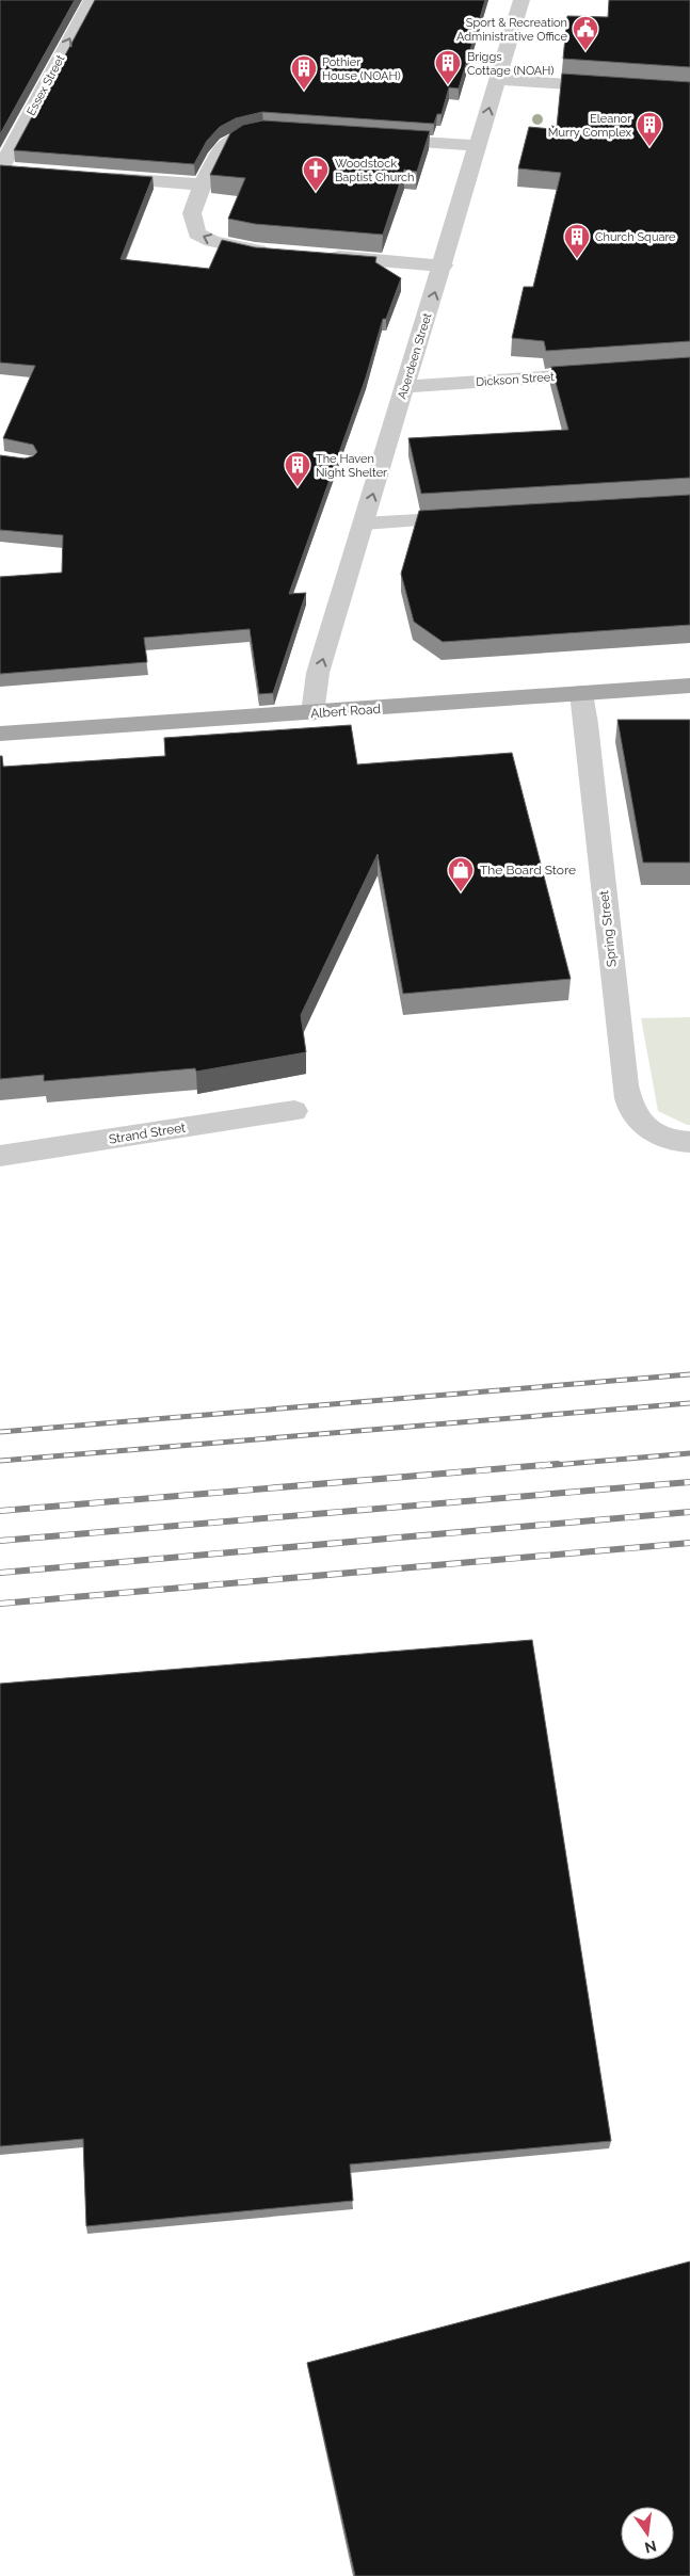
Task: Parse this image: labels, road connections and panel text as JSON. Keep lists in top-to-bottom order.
{
  "streets": {
    "main road": ["Albert Road"],
    "street": [
      "Essex Street",
      "Aberdeen Street",
      "Dickson Street",
      "Spring Street",
      "Strand Street"
    ]
  },
  "crossings": [
    ["Aberdeen Street", "Dickson Street"],
    ["Aberdeen Street", "Albert Road"],
    ["Albert Road", "Spring Street"]
  ],
  "one_way": ["Essex Street", "Aberdeen Street"],
  "places": {
    "public building": ["Sport & Recreation Administrative Office"],
    "building": [
      "Briggs Cottage (NOAH)",
      "Pothier House (NOAH)",
      "Eleanor Murry Complex",
      "Church Square",
      "The Haven Night Shelter"
    ],
    "church": ["Woodstock Baptist Church"],
    "shop": ["The Board Store"]
  },
  "north": "bottom"
}
